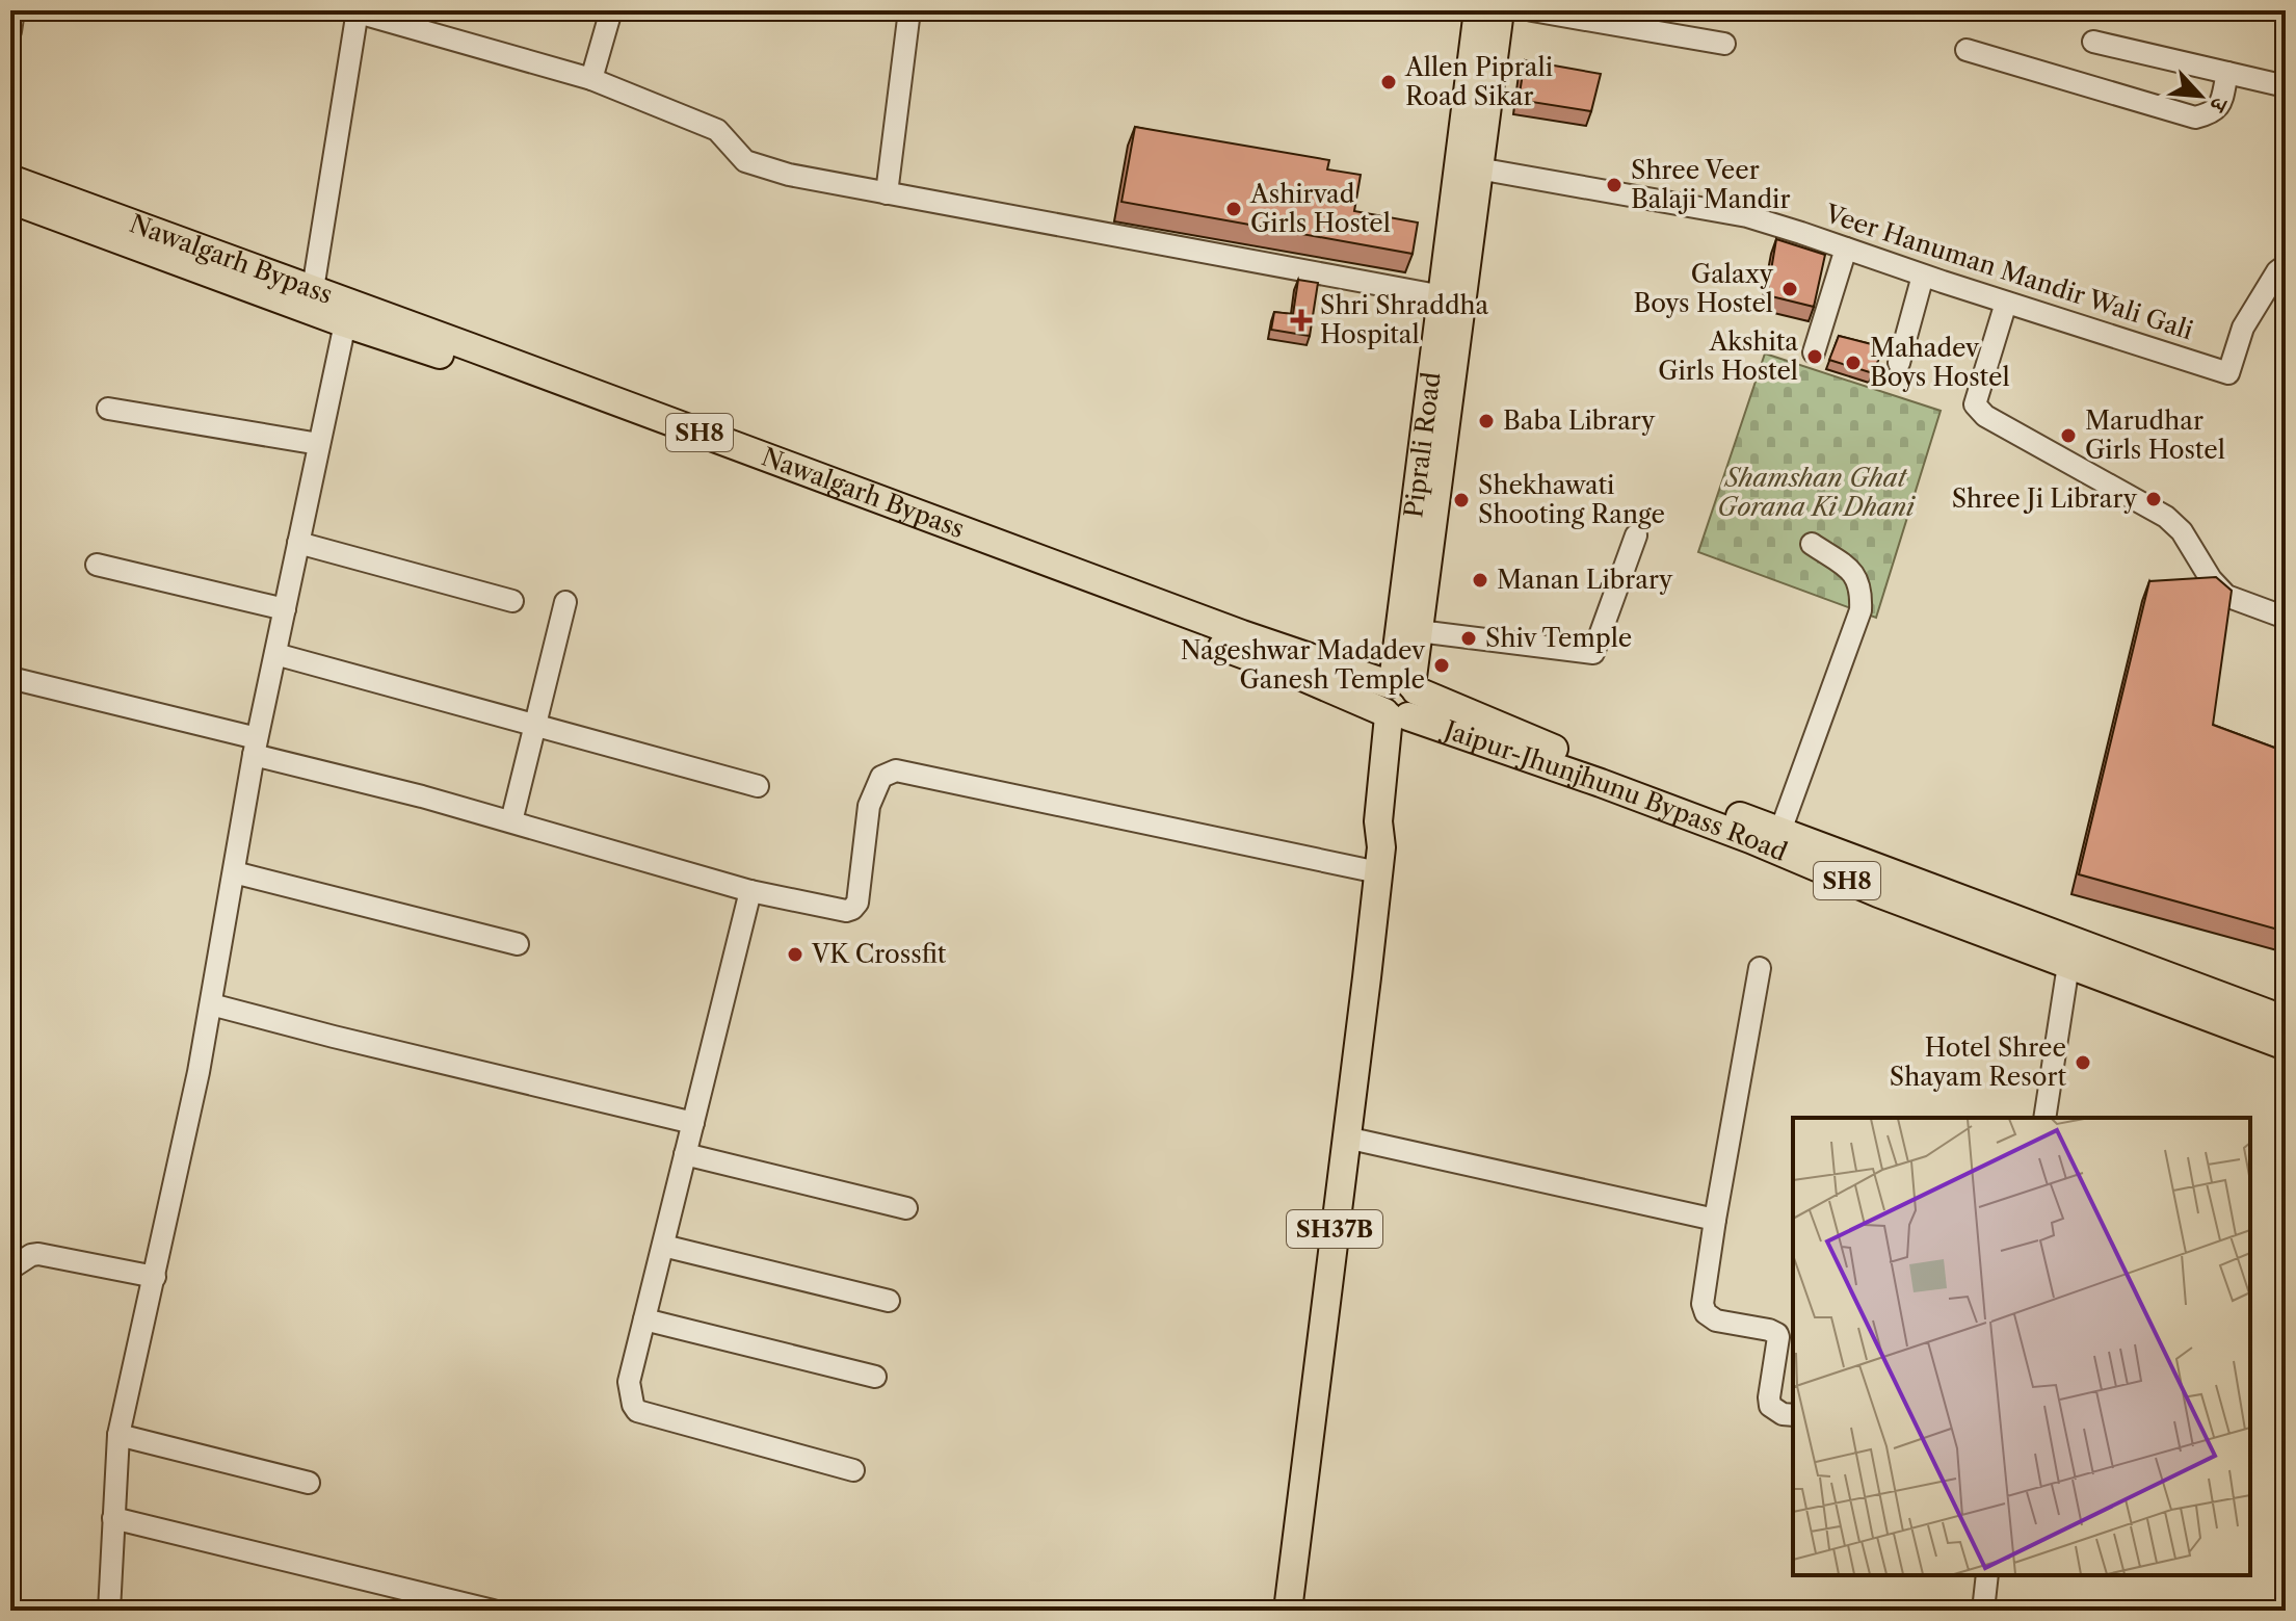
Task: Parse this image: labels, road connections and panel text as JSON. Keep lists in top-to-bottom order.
{
  "streets": {
    "main road": [
      "Nawalgarh Bypass",
      "SH8",
      "Piprali Road",
      "Jaipur-Jhunjhunu Bypass Road",
      "SH37B"
    ],
    "street": ["Veer Hanuman Mandir Wali Gali"]
  },
  "crossings": [
    ["Nawalgarh Bypass", "SH8"],
    ["Nawalgarh Bypass", "Piprali Road"],
    ["Nawalgarh Bypass", "SH37B"],
    ["SH8", "Piprali Road"],
    ["SH8", "Jaipur-Jhunjhunu Bypass Road"],
    ["SH8", "SH37B"],
    ["Piprali Road", "SH37B"]
  ],
  "parks": ["Shamshan Ghat Gorana Ki Dhani"],
  "places": {
    "other": [
      "Allen Piprali Road Sikar",
      "Shree Veer Balaji Mandir",
      "Ashirvad Girls Hostel",
      "Galaxy Boys Hostel",
      "Akshita Girls Hostel",
      "Mahadev Boys Hostel",
      "Baba Library",
      "Marudhar Girls Hostel",
      "Shree Ji Library",
      "Shekhawati Shooting Range",
      "Manan Library",
      "Shiv Temple",
      "Nageshwar Madadev Ganesh Temple",
      "VK Crossfit",
      "Hotel Shree Shayam Resort"
    ],
    "health": ["Shri Shraddha Hospital"]
  },
  "north": "bottom right"
}
